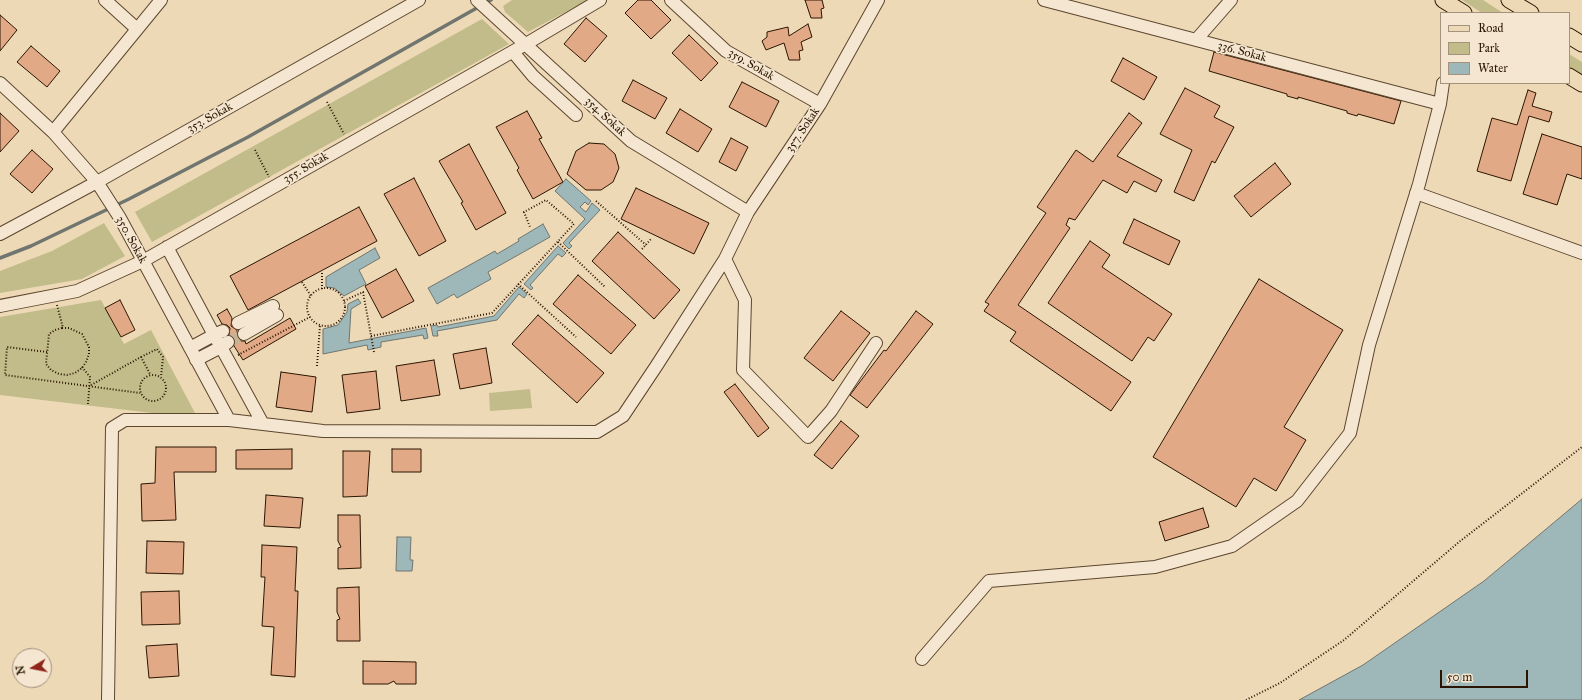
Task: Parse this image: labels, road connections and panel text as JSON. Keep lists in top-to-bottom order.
{
  "streets": {
    "street": [
      "336. Sokak",
      "359. Sokak",
      "354. Sokak",
      "353. Sokak",
      "357. Sokak",
      "355. Sokak",
      "350. Sokak"
    ]
  },
  "crossings": [
    ["359. Sokak", "357. Sokak"],
    ["354. Sokak", "357. Sokak"],
    ["354. Sokak", "355. Sokak"],
    ["353. Sokak", "350. Sokak"],
    ["357. Sokak", "350. Sokak"],
    ["355. Sokak", "350. Sokak"]
  ],
  "legend": ["Road", "Park", "Water"],
  "scale_bar": "50 m",
  "north": "left"
}
